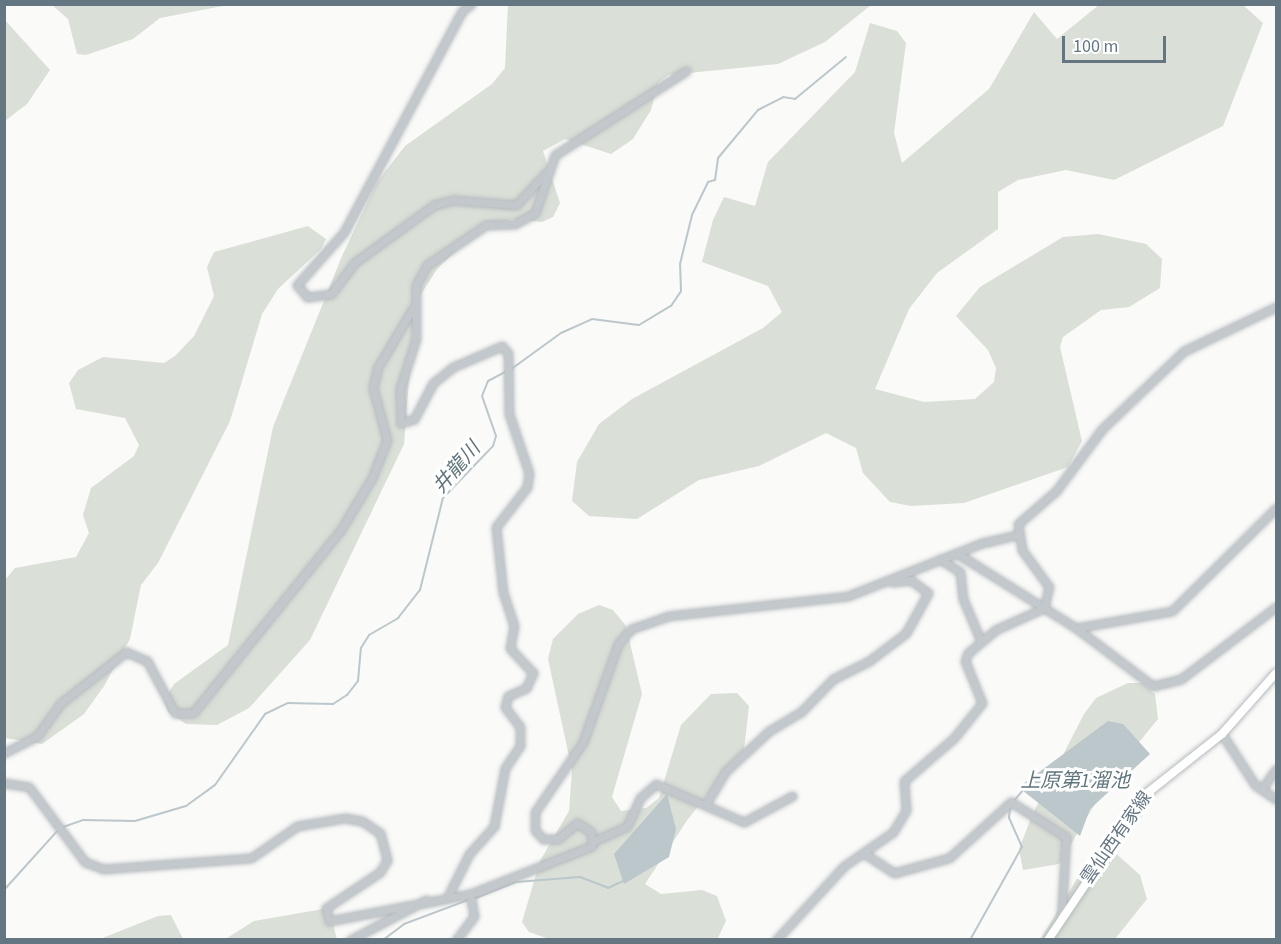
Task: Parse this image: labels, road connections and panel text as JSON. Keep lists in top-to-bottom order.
{
  "streets": {
    "main road": ["雲仙西有家線"]
  },
  "water": ["井龍川", "上原第1溜池"],
  "scale_bar": "100 m"
}
